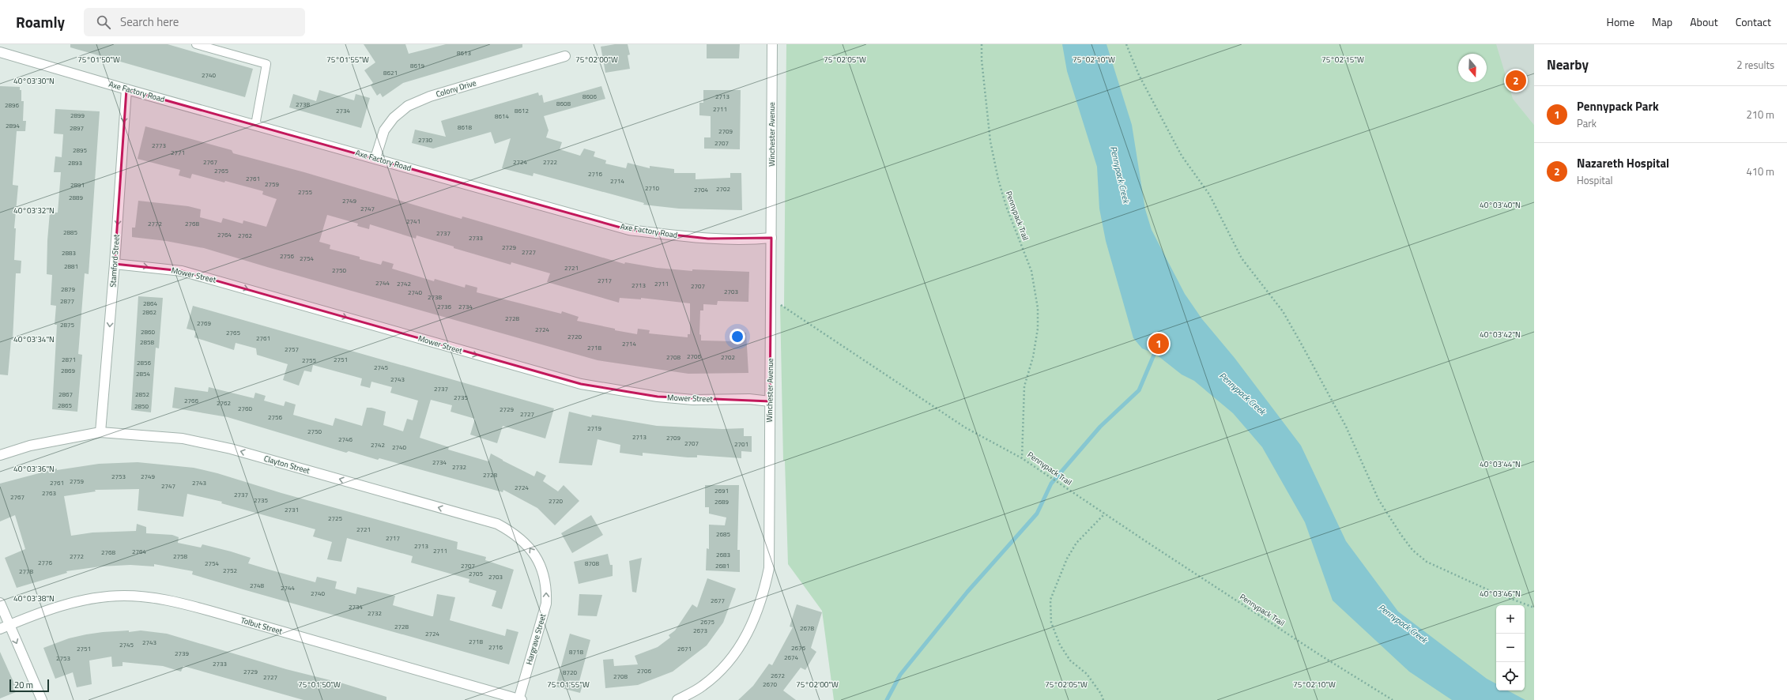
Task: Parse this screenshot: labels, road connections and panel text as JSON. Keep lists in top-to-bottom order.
{
  "streets": {
    "street": [
      "Colony Drive",
      "Axe Factory Road",
      "Winchester Avenue",
      "Stamford Street",
      "Mower Street",
      "Clayton Street",
      "Tolbut Street",
      "Hargrave Street"
    ],
    "path": ["Pennypack Trail"]
  },
  "crossings": [
    ["Colony Drive", "Axe Factory Road"],
    ["Axe Factory Road", "Winchester Avenue"],
    ["Axe Factory Road", "Stamford Street"],
    ["Winchester Avenue", "Mower Street"],
    ["Stamford Street", "Mower Street"],
    ["Stamford Street", "Clayton Street"],
    ["Clayton Street", "Hargrave Street"],
    ["Tolbut Street", "Hargrave Street"]
  ],
  "one_way": [
    "Stamford Street",
    "Mower Street",
    "Clayton Street",
    "Hargrave Street"
  ],
  "water": ["Pennypack Creek"],
  "house_numbers": [
    "8613",
    "8619",
    "8621",
    "2740",
    "8606",
    "2713",
    "8608",
    "2738",
    "2896",
    "2711",
    "2734",
    "8612",
    "2899",
    "8614",
    "2894",
    "8618",
    "2897",
    "2709",
    "2730",
    "2707",
    "2773",
    "2895",
    "2771",
    "2767",
    "2724",
    "2722",
    "2893",
    "2765",
    "2716",
    "2761",
    "2714",
    "2759",
    "2891",
    "2710",
    "2702",
    "2704",
    "2755",
    "2889",
    "2749",
    "2747",
    "2741",
    "2772",
    "2768",
    "2885",
    "2737",
    "2764",
    "2762",
    "2733",
    "2729",
    "2727",
    "2883",
    "2756",
    "2754",
    "2881",
    "2721",
    "2750",
    "2717",
    "2744",
    "2742",
    "2711",
    "2713",
    "2707",
    "2879",
    "2703",
    "2740",
    "2738",
    "2877",
    "2864",
    "2736",
    "2734",
    "2862",
    "2728",
    "2769",
    "2875",
    "2724",
    "2860",
    "2765",
    "2720",
    "2761",
    "2858",
    "2714",
    "2718",
    "2757",
    "2706",
    "2708",
    "2702",
    "2871",
    "2751",
    "2755",
    "2856",
    "2745",
    "2869",
    "2854",
    "2743",
    "2737",
    "2867",
    "2852",
    "2735",
    "2766",
    "2762",
    "2865",
    "2850",
    "2760",
    "2729",
    "2727",
    "2756",
    "2719",
    "2750",
    "2713",
    "2709",
    "2746",
    "2707",
    "2701",
    "2742",
    "2740",
    "2734",
    "2732",
    "2728",
    "2753",
    "2749",
    "2759",
    "2761",
    "2743",
    "2747",
    "2724",
    "2691",
    "2763",
    "2737",
    "2767",
    "2735",
    "2720",
    "2689",
    "2731",
    "2725",
    "2721",
    "2685",
    "2717",
    "2713",
    "2711",
    "2764",
    "2768",
    "2683",
    "2772",
    "2758",
    "2776",
    "2754",
    "8708",
    "2707",
    "2681",
    "2752",
    "2778",
    "2705",
    "2703",
    "2748",
    "2744",
    "2740",
    "2677",
    "2734",
    "2732",
    "2675",
    "2728",
    "2678",
    "2673",
    "2724",
    "2718",
    "2743",
    "2745",
    "2716",
    "2676",
    "2751",
    "2671",
    "8718",
    "2739",
    "2674",
    "2753",
    "2733",
    "2706",
    "2729",
    "8720",
    "2672",
    "2708",
    "2727",
    "2670"
  ],
  "scale_bar": "20 m",
  "north": "bottom",
  "page": {
    "header": "Roamly",
    "search": "Search here",
    "nav": [
      "Home",
      "Map",
      "About",
      "Contact"
    ],
    "heading": ["Nearby", "2 results"],
    "pins": ["2", "1"],
    "list": [
      {
        "mark": "1",
        "name": "Pennypack Park",
        "note": "Park",
        "value": "210 m"
      },
      {
        "mark": "2",
        "name": "Nazareth Hospital",
        "note": "Hospital",
        "value": "410 m"
      }
    ],
    "map_buttons": ["+", "−"],
    "scale": "20 m"
  },
  "coordinates": [
    "75°01'50\"W",
    "75°01'55\"W",
    "75°02'00\"W",
    "75°02'10\"W",
    "75°02'15\"W",
    "75°02'05\"W",
    "40°03'30\"N",
    "40°03'40\"N",
    "40°03'32\"N",
    "40°03'42\"N",
    "40°03'34\"N",
    "40°03'44\"N",
    "40°03'36\"N",
    "40°03'46\"N",
    "40°03'38\"N"
  ]
}
